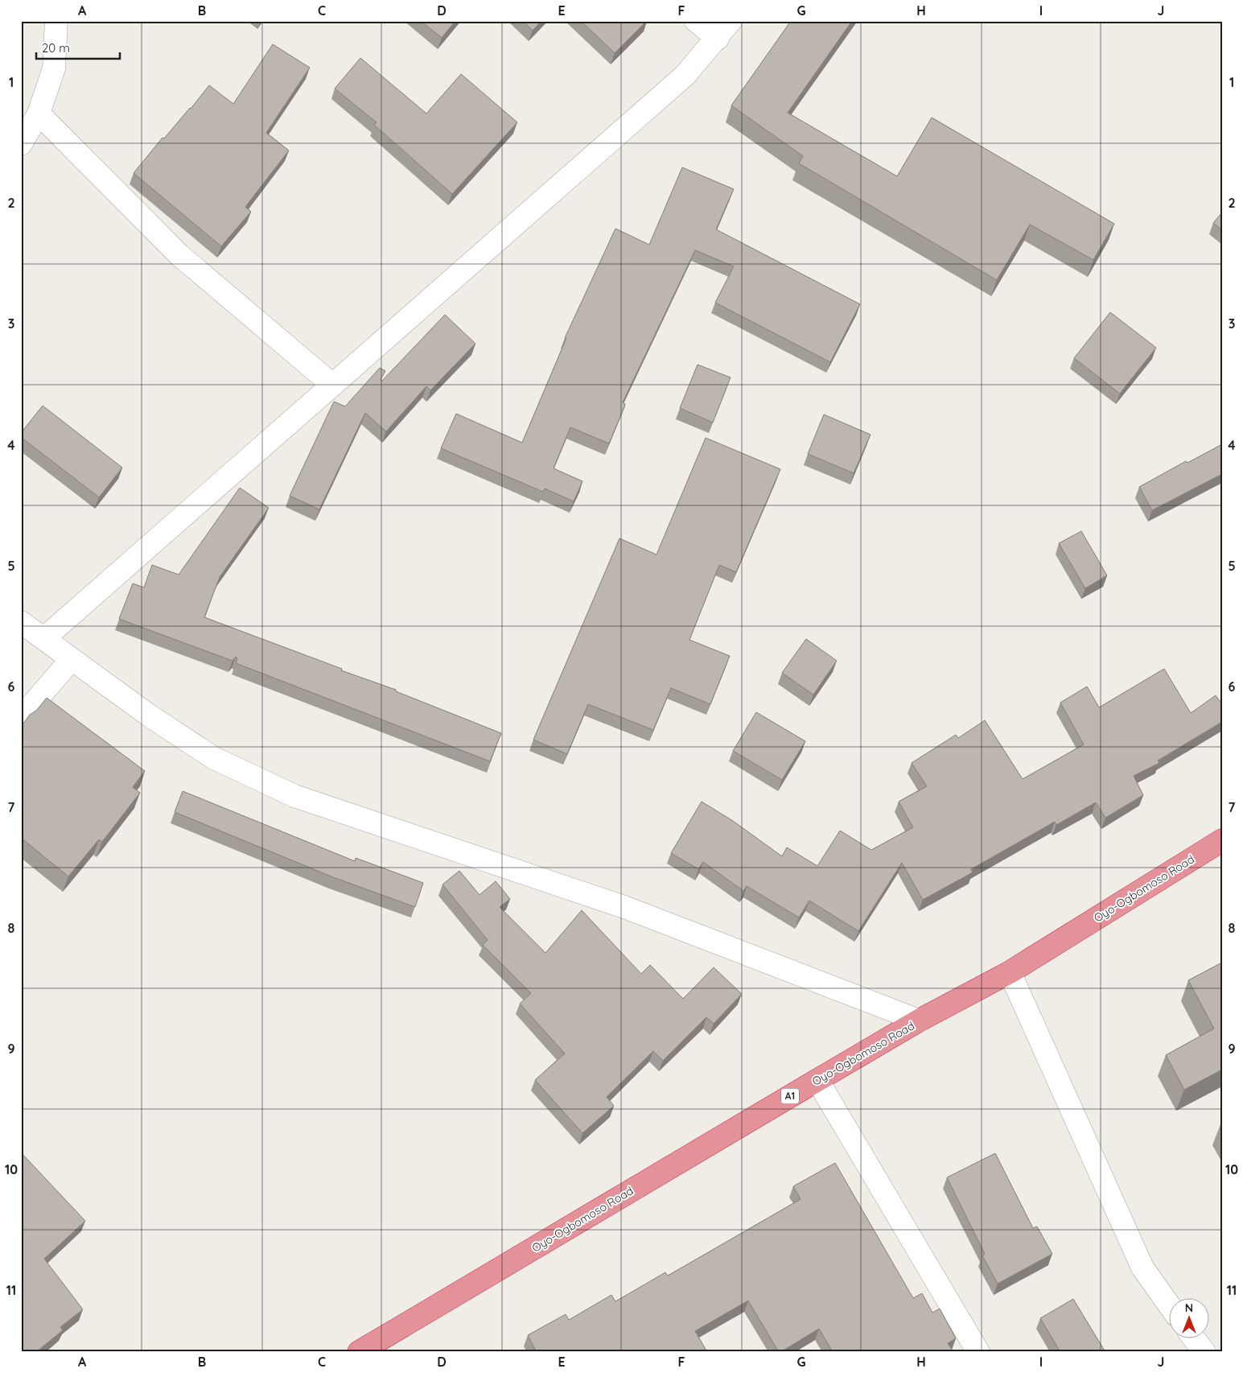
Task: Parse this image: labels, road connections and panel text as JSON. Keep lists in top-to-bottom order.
{
  "streets": {
    "highway": ["Oyo-Ogbomoso Road", "A1"]
  },
  "scale_bar": "20 m",
  "north": "top",
  "grid": {
    "columns": [
      "A",
      "B",
      "C",
      "D",
      "E",
      "F",
      "G",
      "H",
      "I",
      "J"
    ],
    "rows": [
      "1",
      "2",
      "3",
      "4",
      "5",
      "6",
      "7",
      "8",
      "9",
      "10",
      "11"
    ]
  }
}
